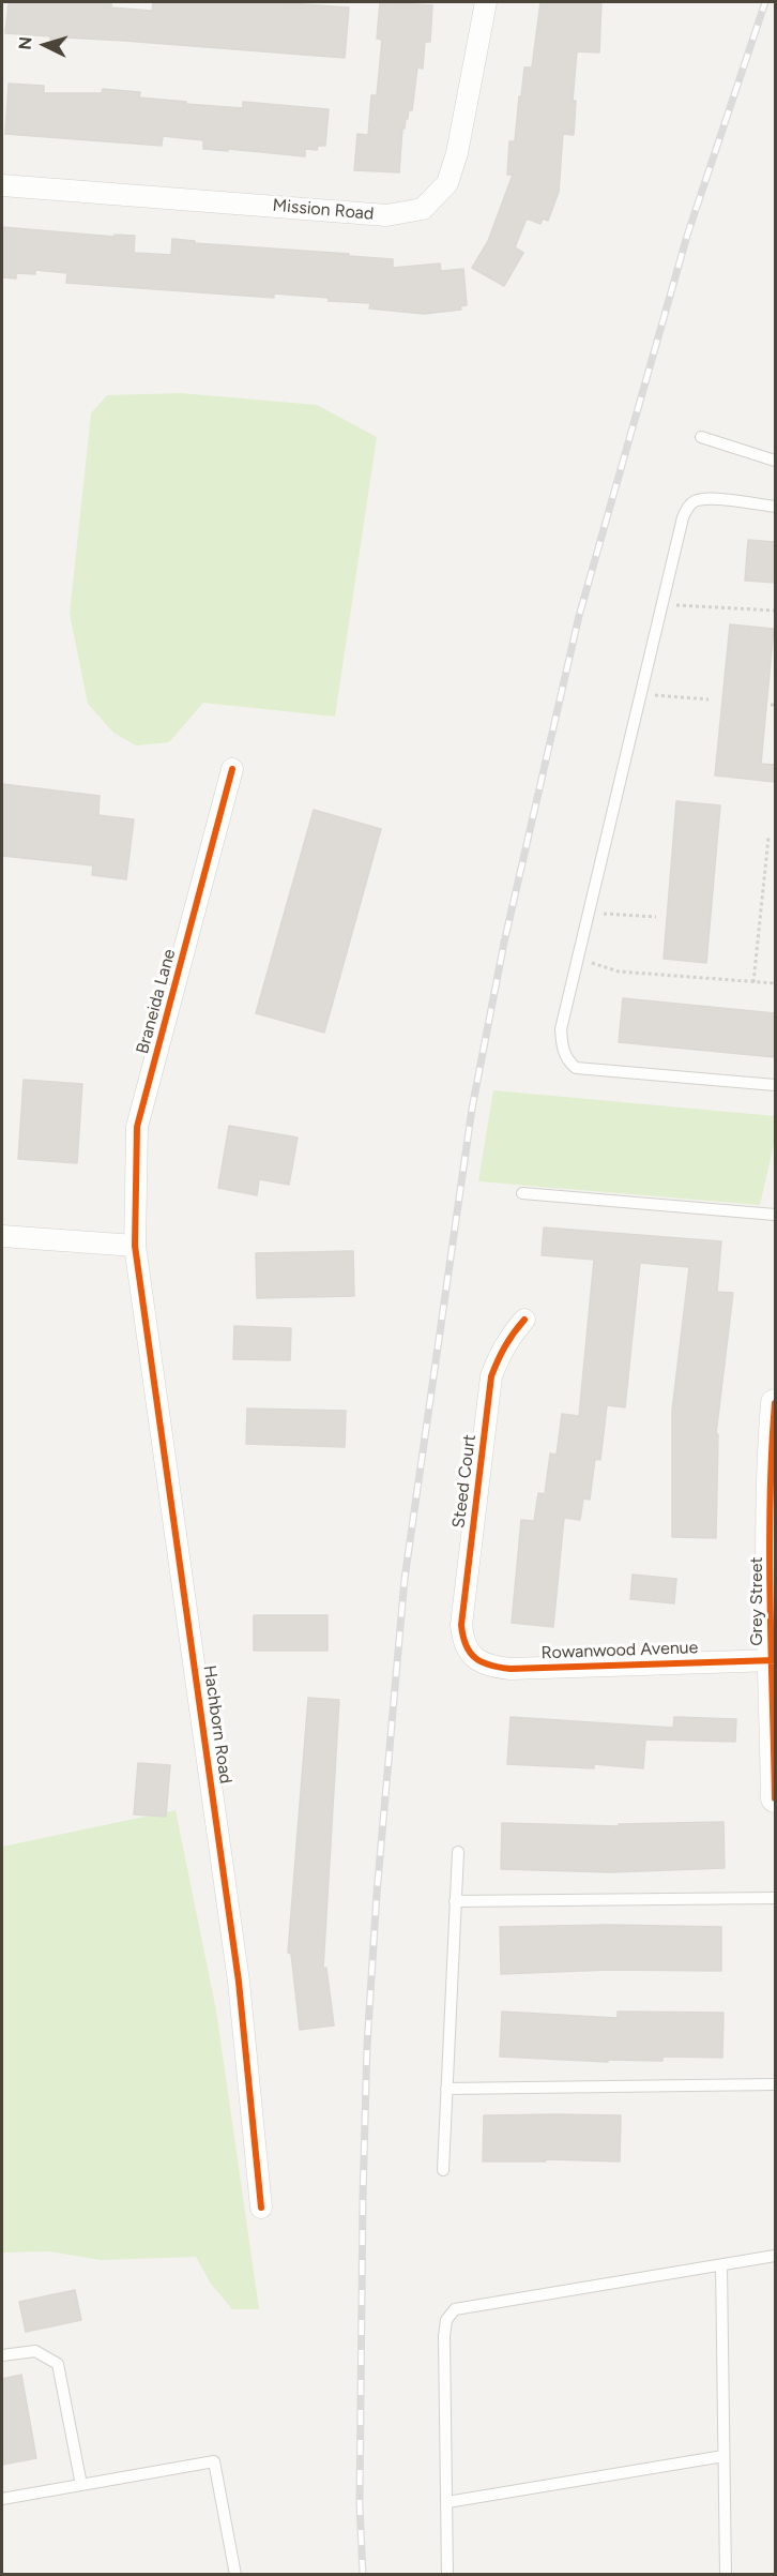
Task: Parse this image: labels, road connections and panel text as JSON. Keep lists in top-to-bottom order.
{
  "streets": {
    "street": [
      "Mission Road",
      "Braneida Lane",
      "Steed Court",
      "Grey Street",
      "Rowanwood Avenue",
      "Hachborn Road"
    ]
  },
  "crossings": [
    ["Braneida Lane", "Hachborn Road"],
    ["Steed Court", "Rowanwood Avenue"],
    ["Grey Street", "Rowanwood Avenue"]
  ],
  "north": "left"
}
